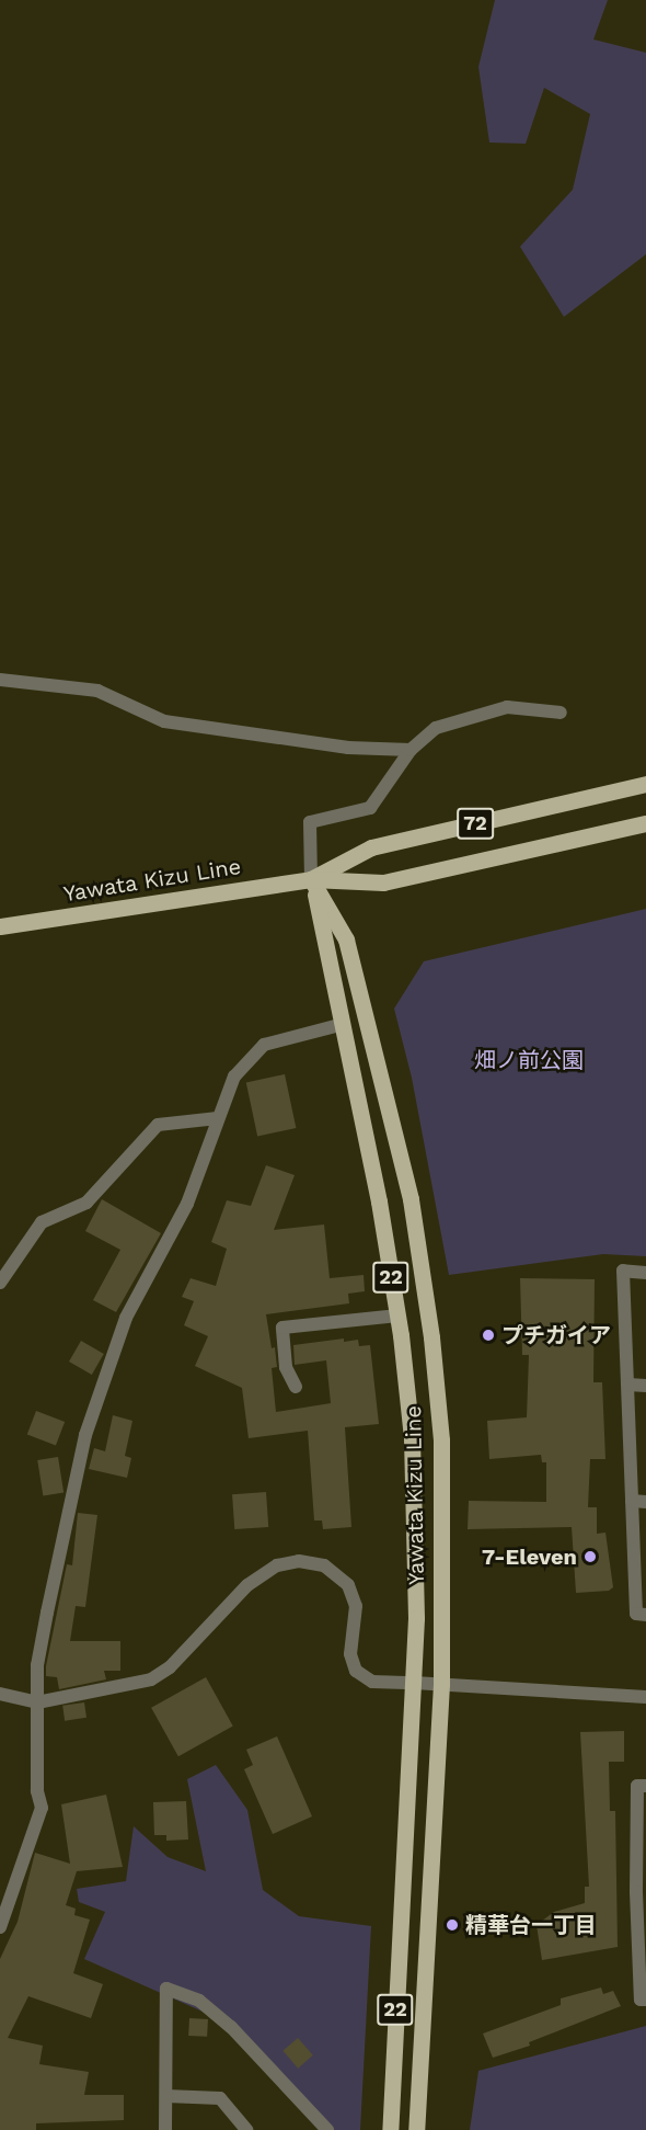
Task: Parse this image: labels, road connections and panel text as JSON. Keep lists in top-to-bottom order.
{
  "streets": {
    "main road": ["72", "Yawata Kizu Line", "22"]
  },
  "crossings": [
    ["72", "Yawata Kizu Line"]
  ],
  "parks": ["畑ノ前公園"],
  "places": ["プチガイア", "7-Eleven", "精華台一丁目"]
}
